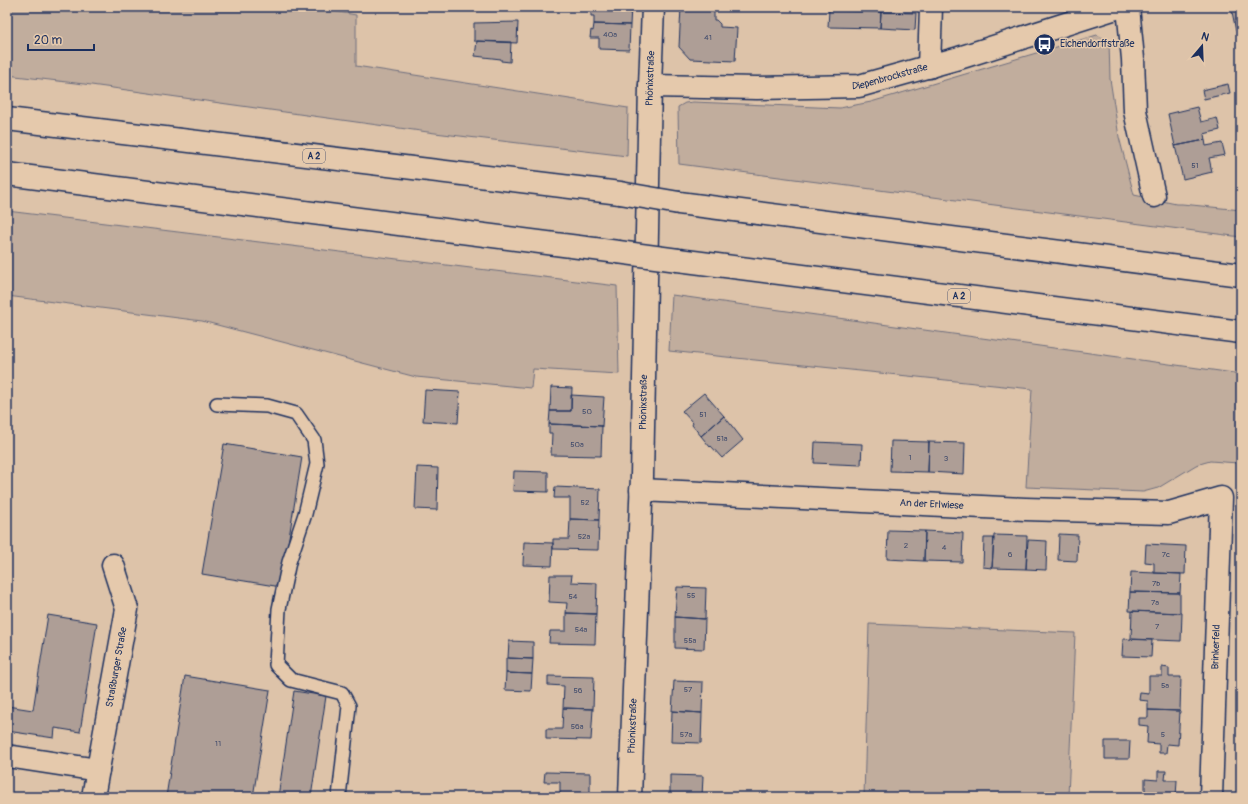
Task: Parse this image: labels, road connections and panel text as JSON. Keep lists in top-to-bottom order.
{
  "streets": {
    "main road": [
      "Diepenbrockstraße",
      "Phönixstraße",
      "A 2",
      "An der Erlwiese",
      "Brinkerfeld",
      "Straßburger Straße"
    ]
  },
  "crossings": [
    ["Diepenbrockstraße", "Phönixstraße"],
    ["Phönixstraße", "An der Erlwiese"],
    ["An der Erlwiese", "Brinkerfeld"]
  ],
  "places": {
    "bus stop": ["Eichendorffstraße"]
  },
  "house_numbers": [
    "40a",
    "41",
    "51",
    "50",
    "51",
    "51a",
    "50a",
    "1",
    "3",
    "52",
    "52a",
    "2",
    "4",
    "6",
    "7c",
    "7b",
    "55",
    "54",
    "7a",
    "7",
    "54a",
    "55a",
    "5a",
    "57",
    "56",
    "56a",
    "57a",
    "5",
    "11"
  ],
  "scale_bar": "20 m",
  "north": "top"
}
